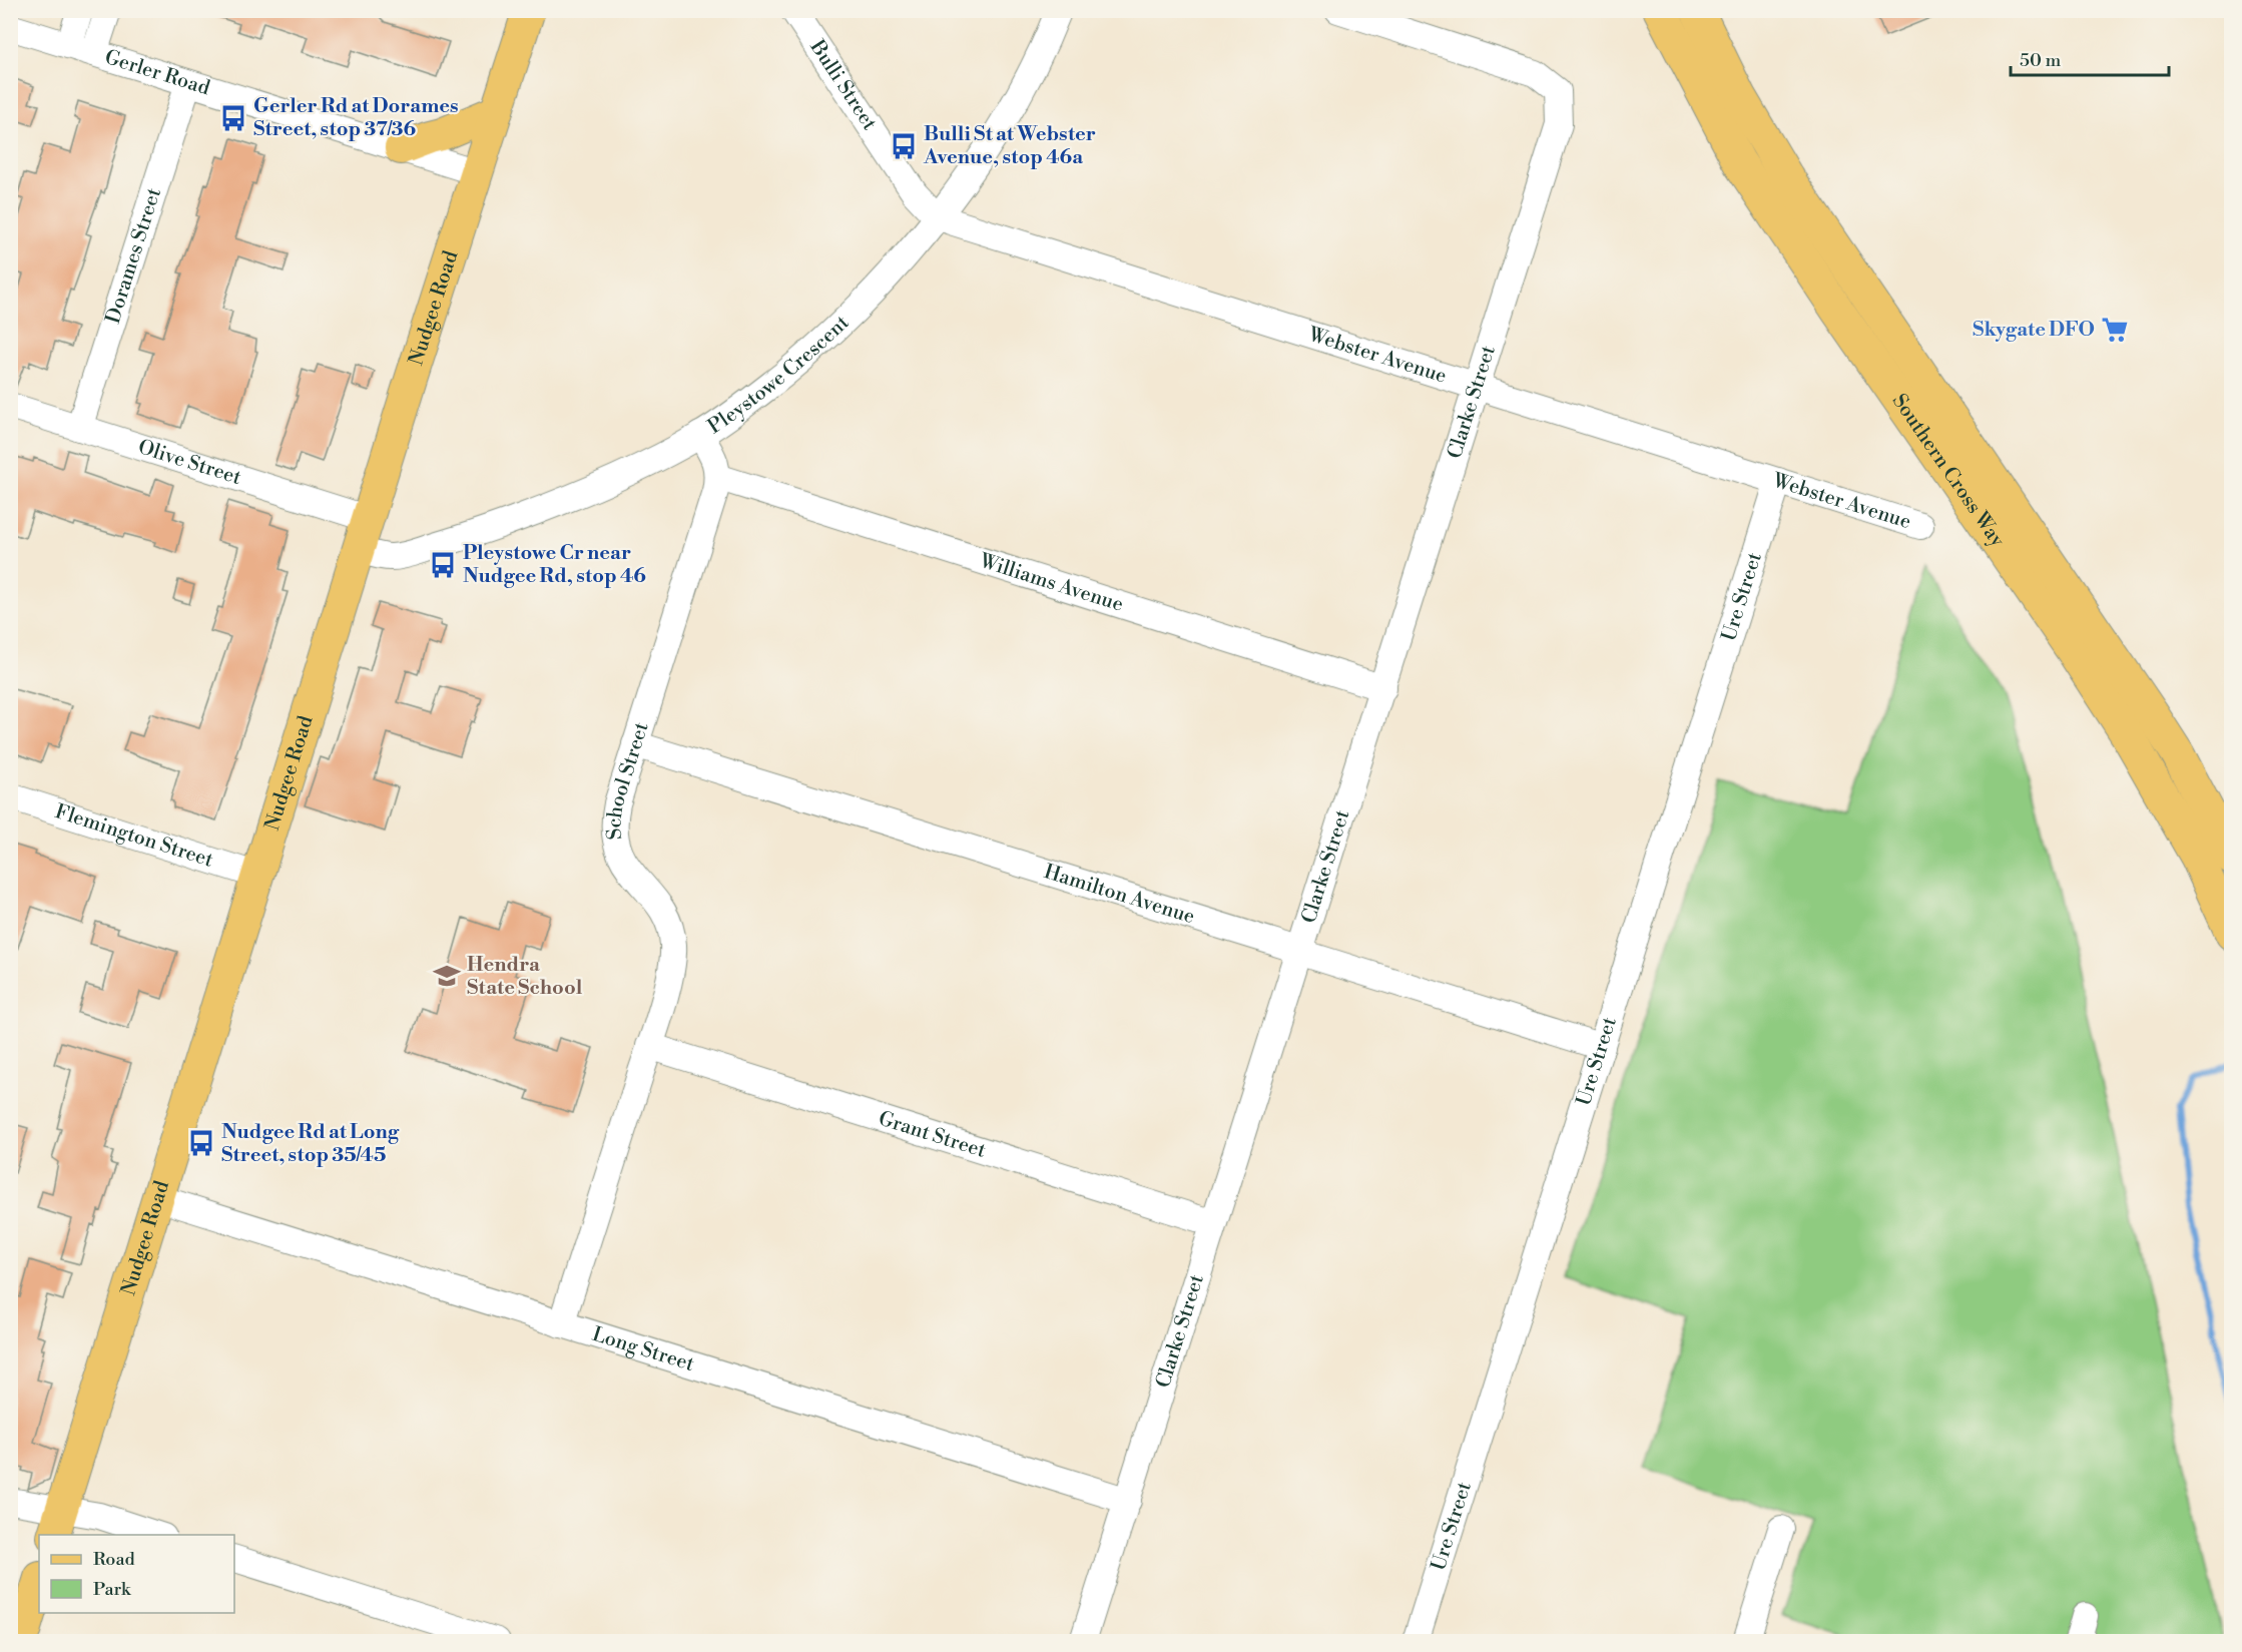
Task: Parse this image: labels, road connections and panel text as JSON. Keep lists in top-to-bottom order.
{
  "streets": {
    "highway": ["Southern Cross Way"],
    "main road": ["Nudgee Road"],
    "street": [
      "Gerler Road",
      "Bulli Street",
      "Dorames Street",
      "Webster Avenue",
      "Pleystowe Crescent",
      "Clarke Street",
      "Olive Street",
      "Williams Avenue",
      "Ure Street",
      "School Street",
      "Flemington Street",
      "Hamilton Avenue",
      "Grant Street",
      "Long Street"
    ]
  },
  "crossings": [
    ["Gerler Road", "Dorames Street"],
    ["Gerler Road", "Nudgee Road"],
    ["Bulli Street", "Webster Avenue"],
    ["Bulli Street", "Pleystowe Crescent"],
    ["Dorames Street", "Olive Street"],
    ["Nudgee Road", "Pleystowe Crescent"],
    ["Nudgee Road", "Olive Street"],
    ["Nudgee Road", "Flemington Street"],
    ["Nudgee Road", "Long Street"],
    ["Webster Avenue", "Pleystowe Crescent"],
    ["Webster Avenue", "Clarke Street"],
    ["Webster Avenue", "Ure Street"],
    ["Pleystowe Crescent", "School Street"],
    ["Clarke Street", "Williams Avenue"],
    ["Clarke Street", "Hamilton Avenue"],
    ["Clarke Street", "Grant Street"],
    ["Clarke Street", "Long Street"],
    ["Williams Avenue", "School Street"],
    ["Ure Street", "Hamilton Avenue"],
    ["School Street", "Hamilton Avenue"],
    ["School Street", "Grant Street"],
    ["School Street", "Long Street"]
  ],
  "places": {
    "bus stop": [
      "Gerler Rd at Dorames Street, stop 37/36",
      "Bulli St at Webster Avenue, stop 46a",
      "Pleystowe Cr near Nudgee Rd, stop 46",
      "Nudgee Rd at Long Street, stop 35/45"
    ],
    "supermarket": ["Skygate DFO"],
    "school or university": ["Hendra State School"]
  },
  "legend": ["Road", "Park"],
  "scale_bar": "50 m"
}
